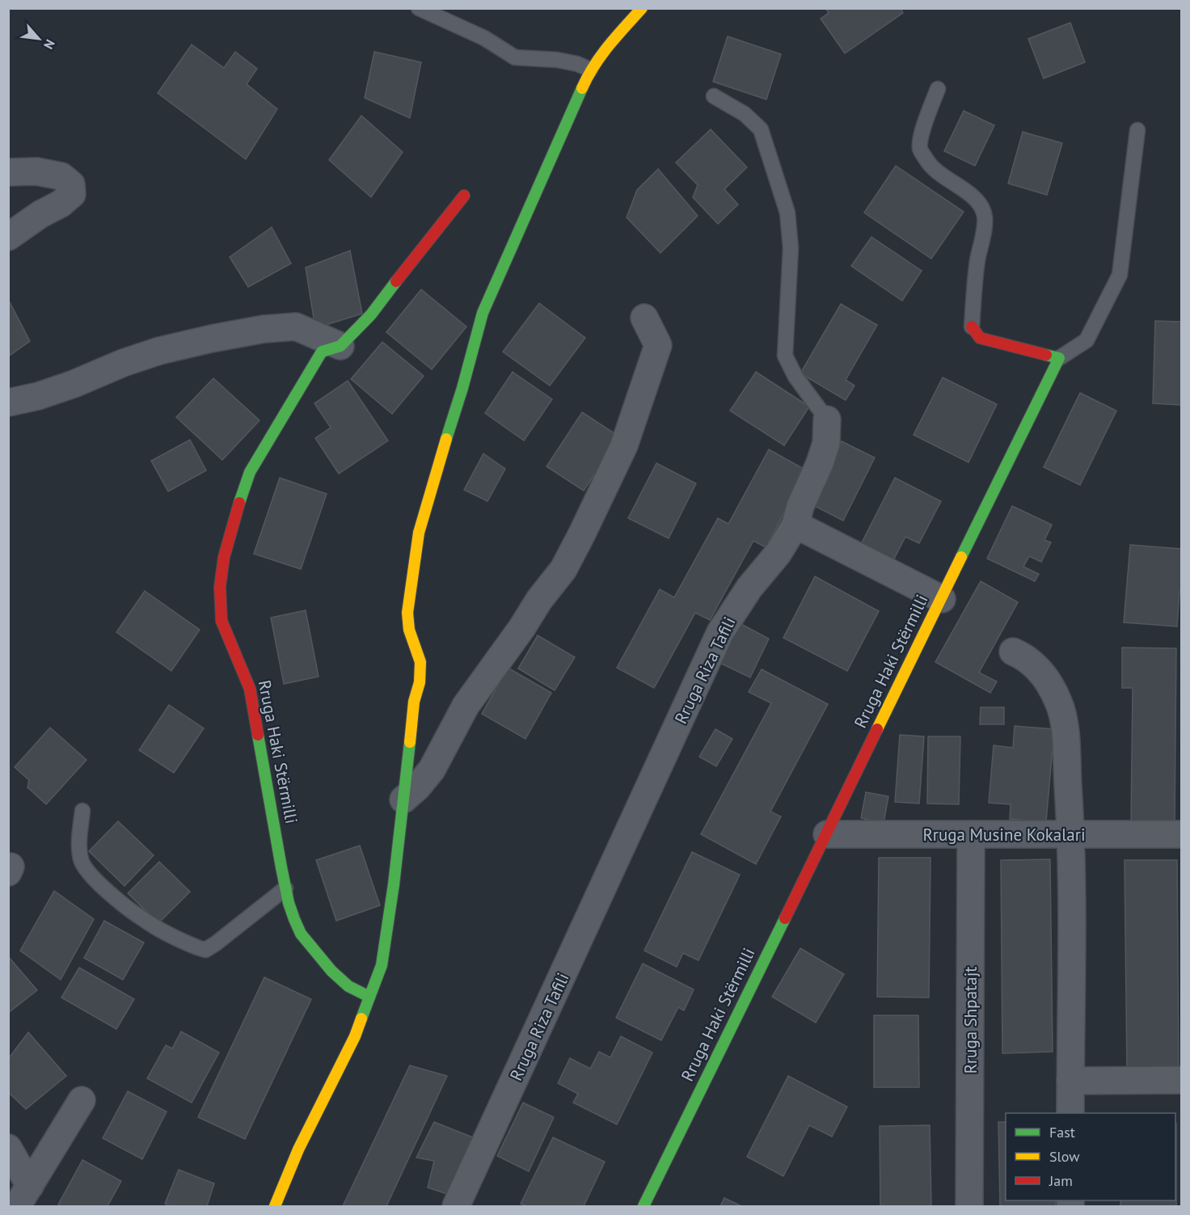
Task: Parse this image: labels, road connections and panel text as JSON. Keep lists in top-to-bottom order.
{
  "streets": {
    "street": [
      "Rruga Haki Stërmilli",
      "Rruga Riza Tafili",
      "Rruga Musine Kokalari",
      "Rruga Shpatajt"
    ]
  },
  "crossings": [
    ["Rruga Haki Stërmilli", "Rruga Musine Kokalari"],
    ["Rruga Musine Kokalari", "Rruga Shpatajt"]
  ],
  "legend": ["Fast", "Slow", "Jam"],
  "north": "bottom right"
}
